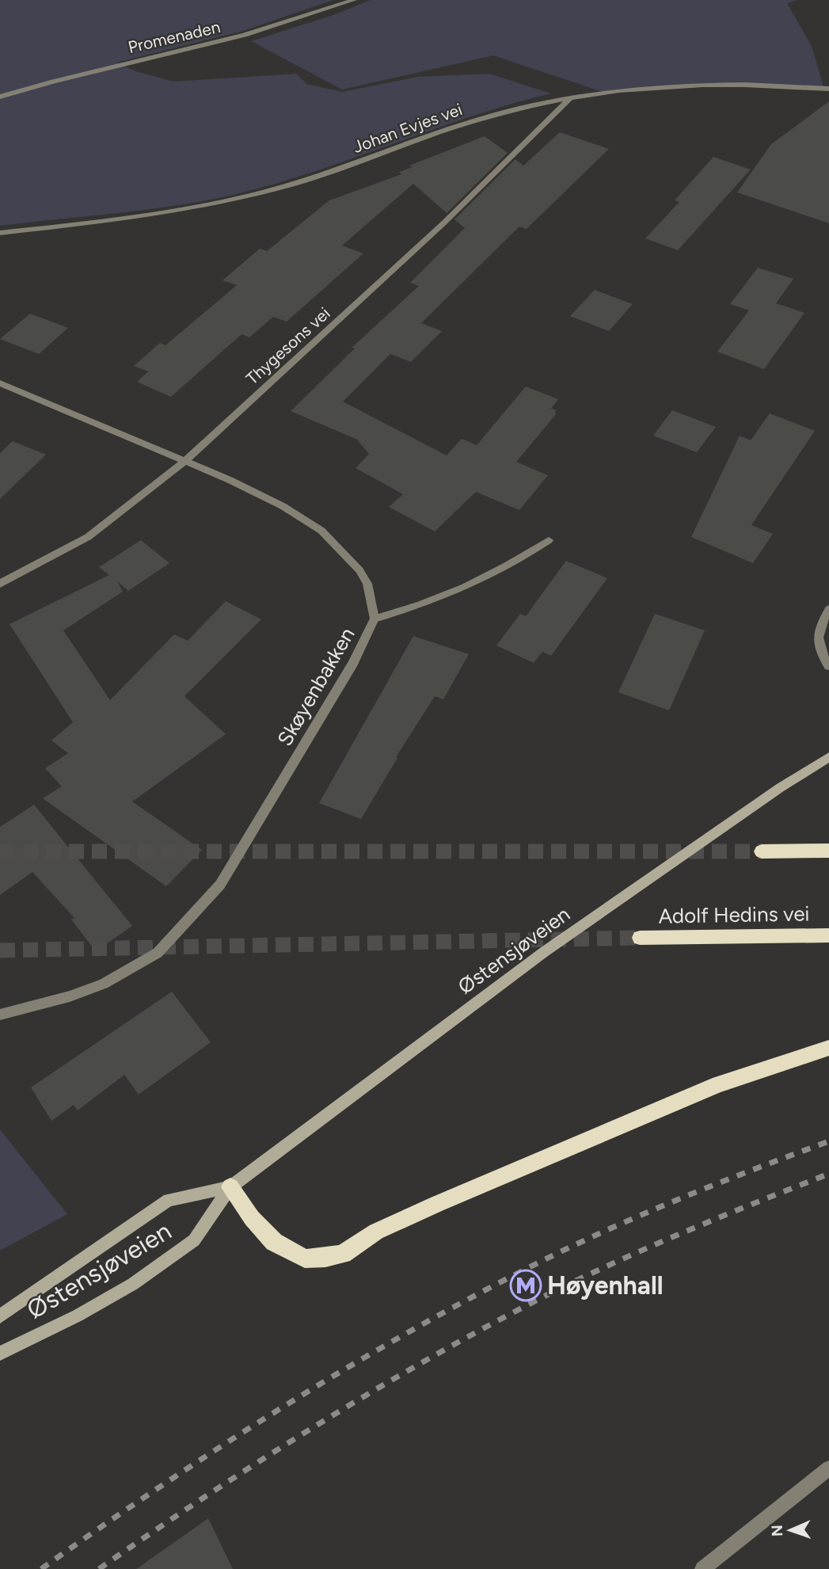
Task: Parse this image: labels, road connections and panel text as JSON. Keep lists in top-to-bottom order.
{
  "streets": {
    "highway": ["Adolf Hedins vei"],
    "main road": ["Østensjøveien"],
    "street": [
      "Promenaden",
      "Johan Evjes vei",
      "Thygesons vei",
      "Skøyenbakken"
    ]
  },
  "crossings": [
    ["Johan Evjes vei", "Thygesons vei"],
    ["Thygesons vei", "Skøyenbakken"]
  ],
  "places": {
    "metro station": ["Høyenhall"]
  },
  "north": "left"
}
